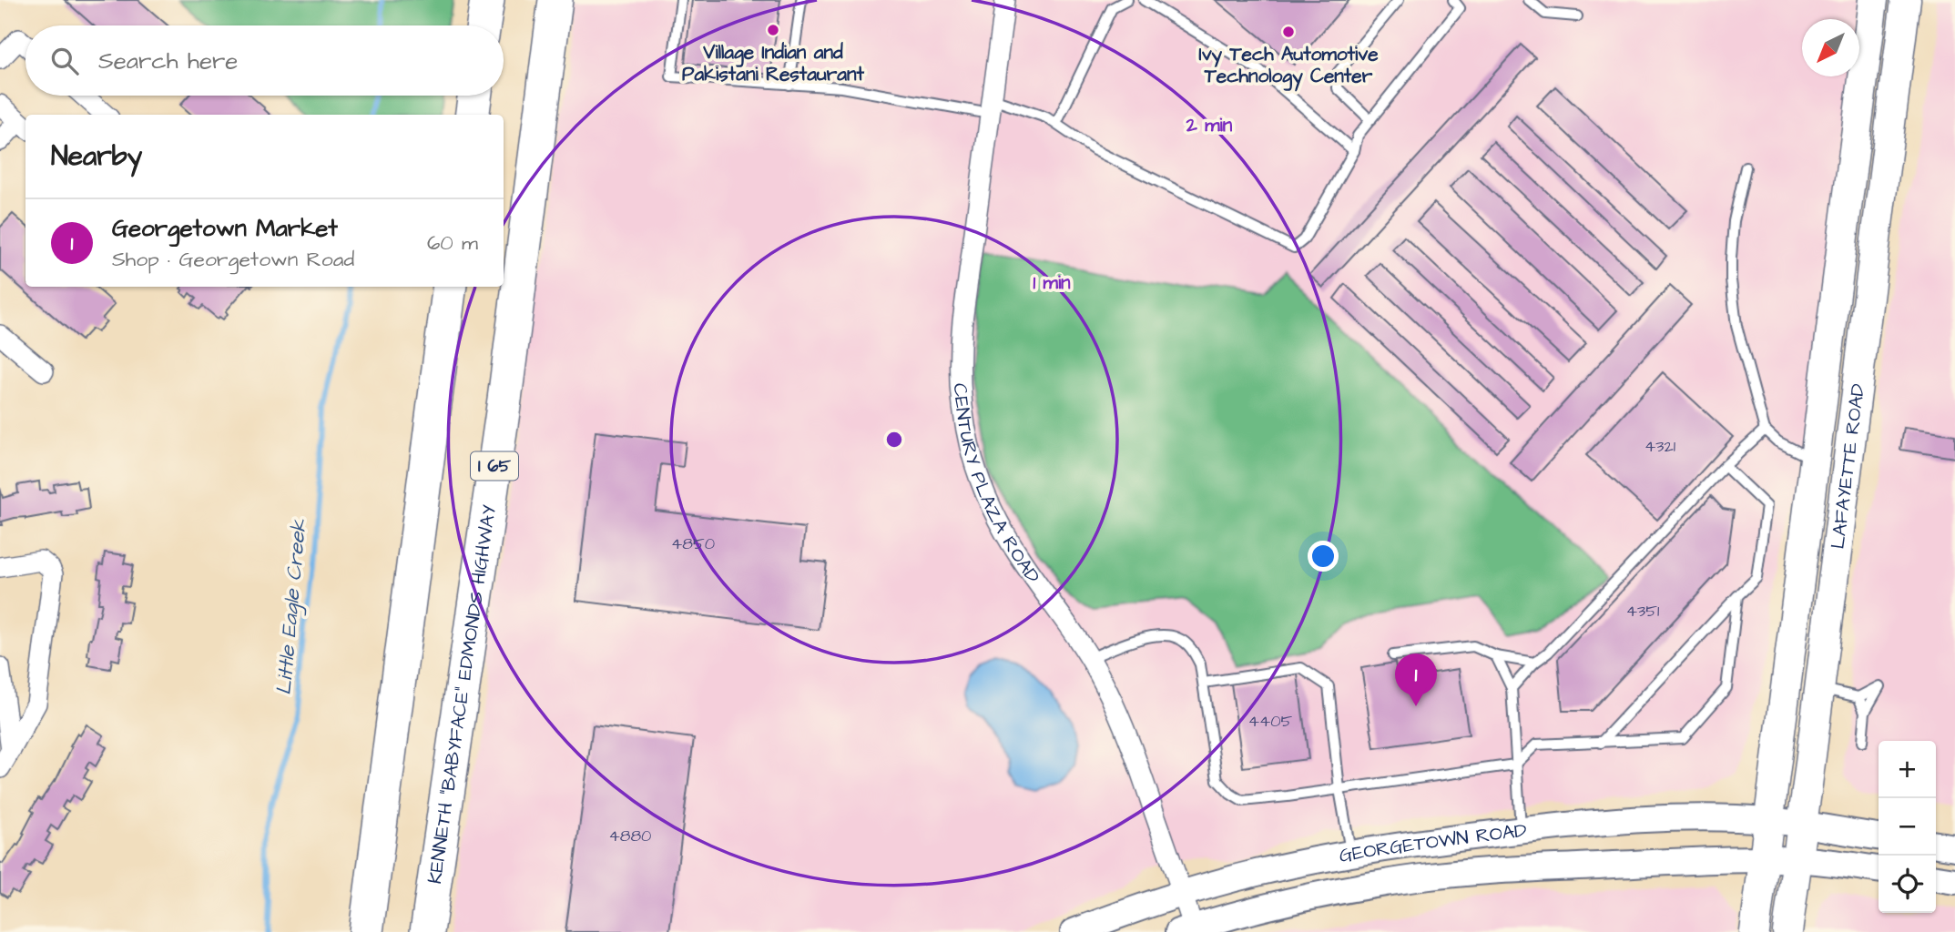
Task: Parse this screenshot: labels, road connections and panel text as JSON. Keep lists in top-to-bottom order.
{
  "streets": {
    "highway": ["I 65", "KENNETH \"BABYFACE\" EDMONDS HIGHWAY"],
    "main road": ["LAFAYETTE ROAD", "GEORGETOWN ROAD"],
    "street": ["CENTURY PLAZA ROAD"]
  },
  "crossings": [
    ["LAFAYETTE ROAD", "GEORGETOWN ROAD"],
    ["CENTURY PLAZA ROAD", "GEORGETOWN ROAD"]
  ],
  "water": ["Little Eagle Creek"],
  "places": ["Village Indian and Pakistani Restaurant", "Ivy Tech Automotive Technology Center"],
  "house_numbers": [
    "4321",
    "4850",
    "4351",
    "4405",
    "4880"
  ],
  "north": "bottom left",
  "page": {
    "search": "Search here",
    "heading": "Nearby",
    "list": [
      {
        "mark": "1",
        "name": "Georgetown Market",
        "note": "Shop · Georgetown Road",
        "value": "60 m"
      }
    ],
    "pins": "1",
    "map_buttons": ["+", "−"]
  },
  "rings": ["2 min", "1 min"]
}
